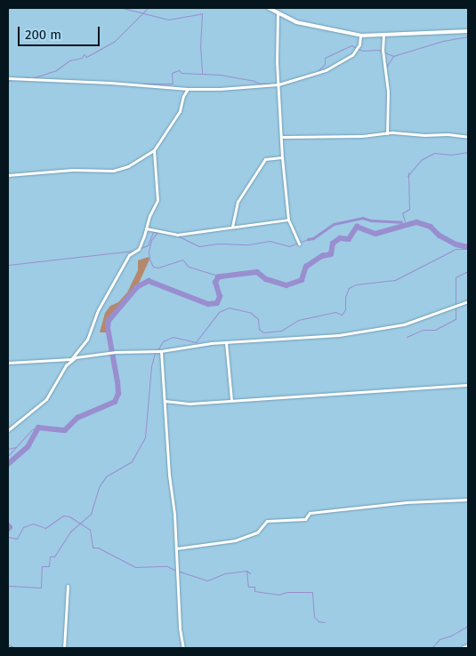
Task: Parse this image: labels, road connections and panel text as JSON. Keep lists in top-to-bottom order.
{
  "scale_bar": "200 m"
}
